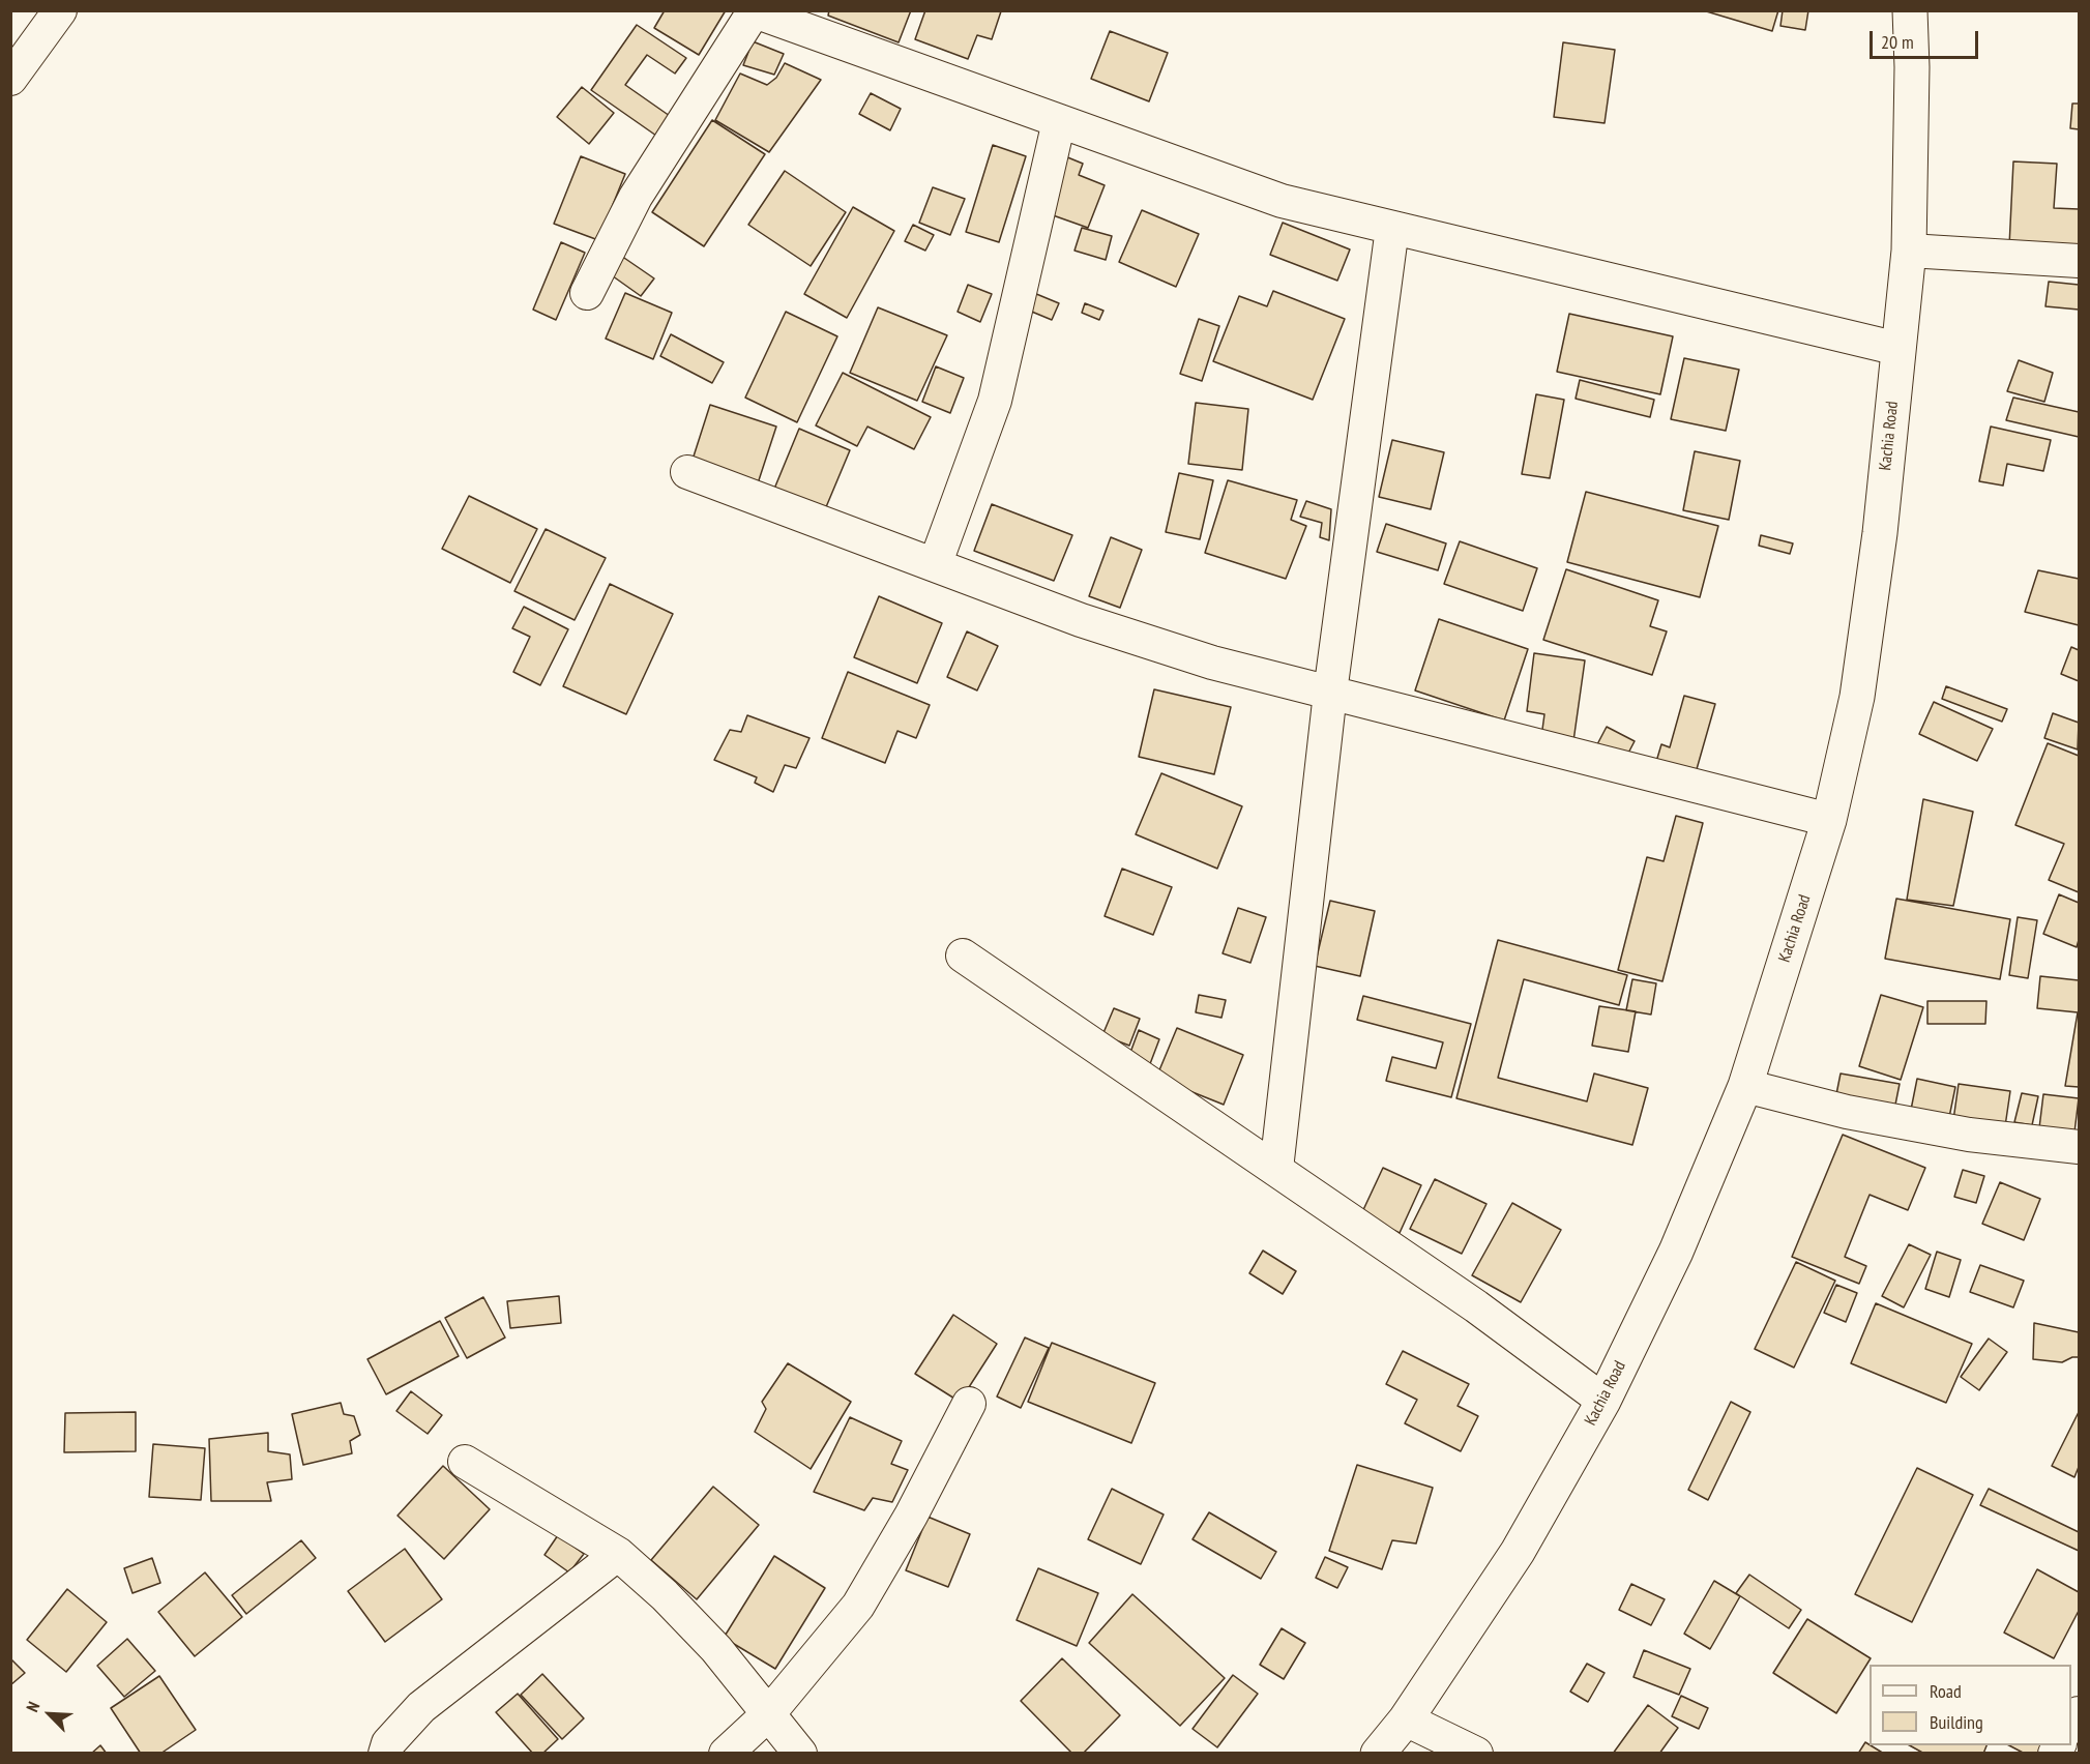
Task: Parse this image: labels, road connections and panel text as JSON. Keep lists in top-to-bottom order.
{
  "streets": {
    "highway": ["Kachia Road"]
  },
  "legend": ["Road", "Building"],
  "scale_bar": "20 m",
  "north": "top left"
}
